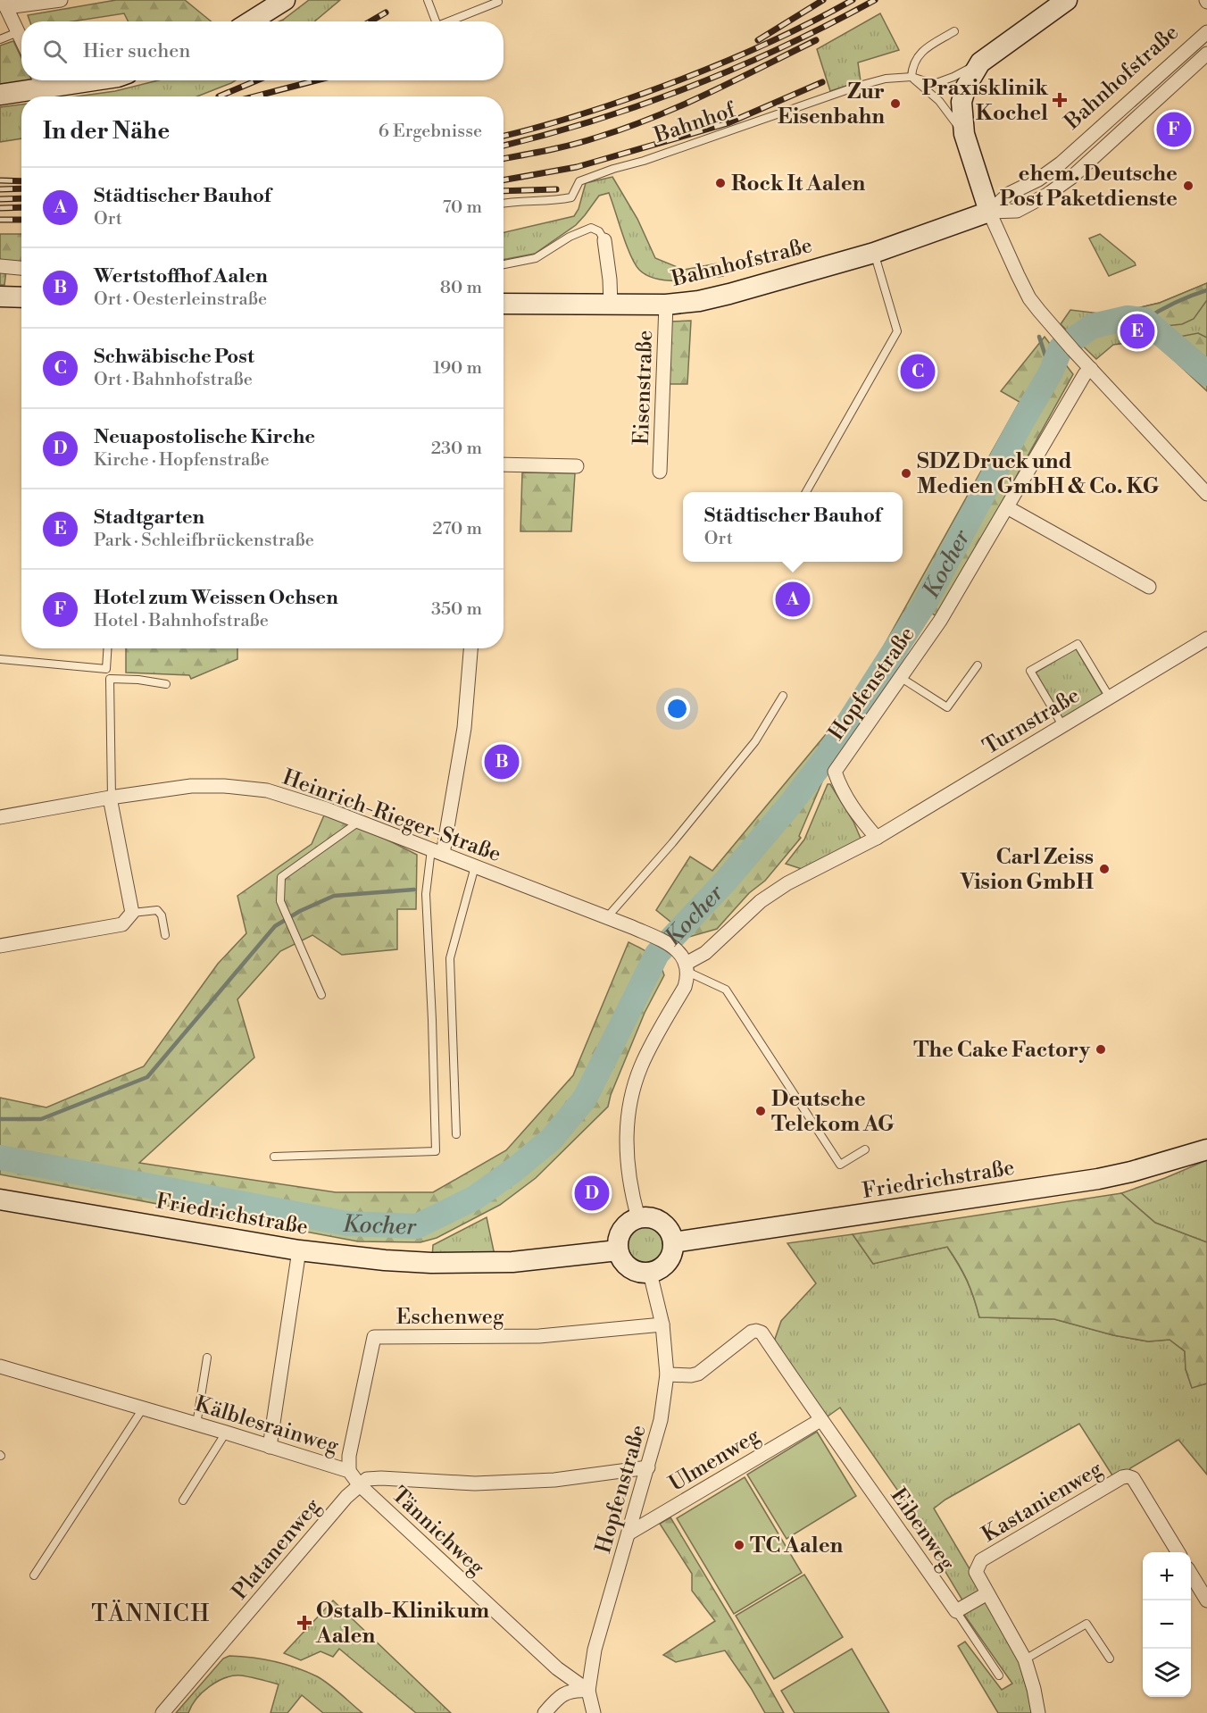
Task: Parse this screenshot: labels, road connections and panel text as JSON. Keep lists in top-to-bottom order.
{
  "streets": {
    "main road": ["Bahnhofstraße", "Friedrichstraße"],
    "street": [
      "Eisenstraße",
      "Hopfenstraße",
      "Turnstraße",
      "Heinrich-Rieger-Straße",
      "Eschenweg",
      "Kälblesrainweg",
      "Ulmenweg",
      "Kastanienweg",
      "Eibenweg",
      "Tännichweg",
      "Platanenweg"
    ],
    "lane": ["Bahnhof"]
  },
  "crossings": [
    ["Bahnhofstraße", "Eisenstraße"],
    ["Hopfenstraße", "Turnstraße"],
    ["Hopfenstraße", "Friedrichstraße"],
    ["Hopfenstraße", "Eschenweg"],
    ["Hopfenstraße", "Ulmenweg"],
    ["Hopfenstraße", "Eibenweg"],
    ["Hopfenstraße", "Tännichweg"],
    ["Eschenweg", "Kälblesrainweg"],
    ["Kälblesrainweg", "Tännichweg"],
    ["Kälblesrainweg", "Platanenweg"],
    ["Ulmenweg", "Eibenweg"],
    ["Tännichweg", "Platanenweg"]
  ],
  "districts": ["TÄNNICH"],
  "water": ["Kocher"],
  "places": {
    "health": ["Praxisklinik Kochel", "Ostalb-Klinikum Aalen"],
    "other": [
      "Zur Eisenbahn",
      "Rock It Aalen",
      "ehem. Deutsche Post Paketdienste",
      "SDZ Druck und Medien GmbH & Co. KG",
      "Carl Zeiss Vision GmbH",
      "The Cake Factory",
      "Deutsche Telekom AG",
      "TC Aalen"
    ]
  },
  "page": {
    "search": "Hier suchen",
    "heading": ["In der Nähe", "6 Ergebnisse"],
    "pins": [
      "F",
      "E",
      "C",
      "A",
      "B",
      "D"
    ],
    "list": [
      {
        "mark": "A",
        "name": "Städtischer Bauhof",
        "note": "Ort",
        "value": "70 m"
      },
      {
        "mark": "B",
        "name": "Wertstoffhof Aalen",
        "note": "Ort · Oesterleinstraße",
        "value": "80 m"
      },
      {
        "mark": "C",
        "name": "Schwäbische Post",
        "note": "Ort · Bahnhofstraße",
        "value": "190 m"
      },
      {
        "mark": "D",
        "name": "Neuapostolische Kirche",
        "note": "Kirche · Hopfenstraße",
        "value": "230 m"
      },
      {
        "mark": "E",
        "name": "Stadtgarten",
        "note": "Park · Schleifbrückenstraße",
        "value": "270 m"
      },
      {
        "mark": "F",
        "name": "Hotel zum Weissen Ochsen",
        "note": "Hotel · Bahnhofstraße",
        "value": "350 m"
      }
    ],
    "popup": ["Städtischer Bauhof", "Ort"],
    "map_buttons": ["+", "−"]
  }
}
